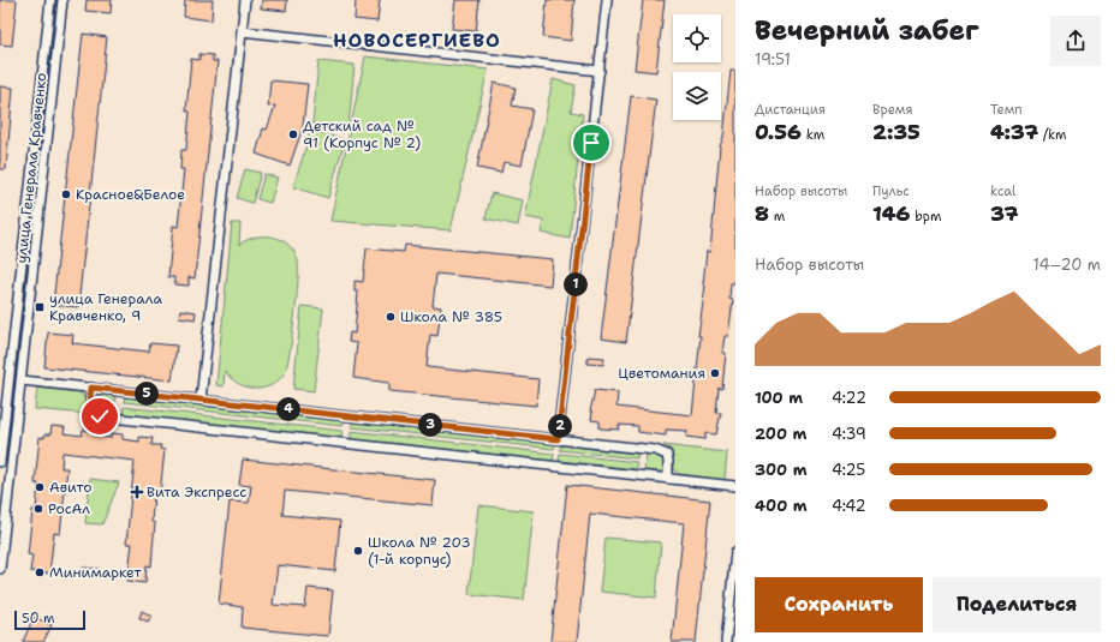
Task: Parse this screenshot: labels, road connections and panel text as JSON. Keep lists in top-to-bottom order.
{
  "streets": {
    "street": ["улица Генерала Кравченко"]
  },
  "districts": ["НОВОСЕРГИЕВО"],
  "places": {
    "other": [
      "Детский сад № 91 (Корпус № 2)",
      "Красное&Белое",
      "Школа № 385",
      "Цветомания",
      "Авито",
      "РосАл",
      "Школа № 203 (1-й корпус)",
      "Минимаркет"
    ],
    "transit": ["улица Генерала Кравченко, 9"],
    "health": ["Вита Экспресс"]
  },
  "scale_bar": "50 m",
  "page": {
    "heading": ["Вечерний забег", "19:51"],
    "stats": [
      ["Дистанция", "0.56 km"],
      ["Время", "2:35"],
      ["Темп", "4:37 /km"],
      ["Набор высоты", "8 m"],
      ["Пульс", "146 bpm"],
      ["kcal", "37"]
    ],
    "chart": ["Набор высоты", "14–20 m"],
    "pins": [
      "1",
      "5",
      "4",
      "3",
      "2"
    ],
    "list": [
      {
        "name": "100 m",
        "note": "4:22"
      },
      {
        "name": "200 m",
        "note": "4:39"
      },
      {
        "name": "300 m",
        "note": "4:25"
      },
      {
        "name": "400 m",
        "note": "4:42"
      }
    ],
    "buttons": ["Сохранить", "Поделиться"],
    "scale": "50 m"
  }
}
